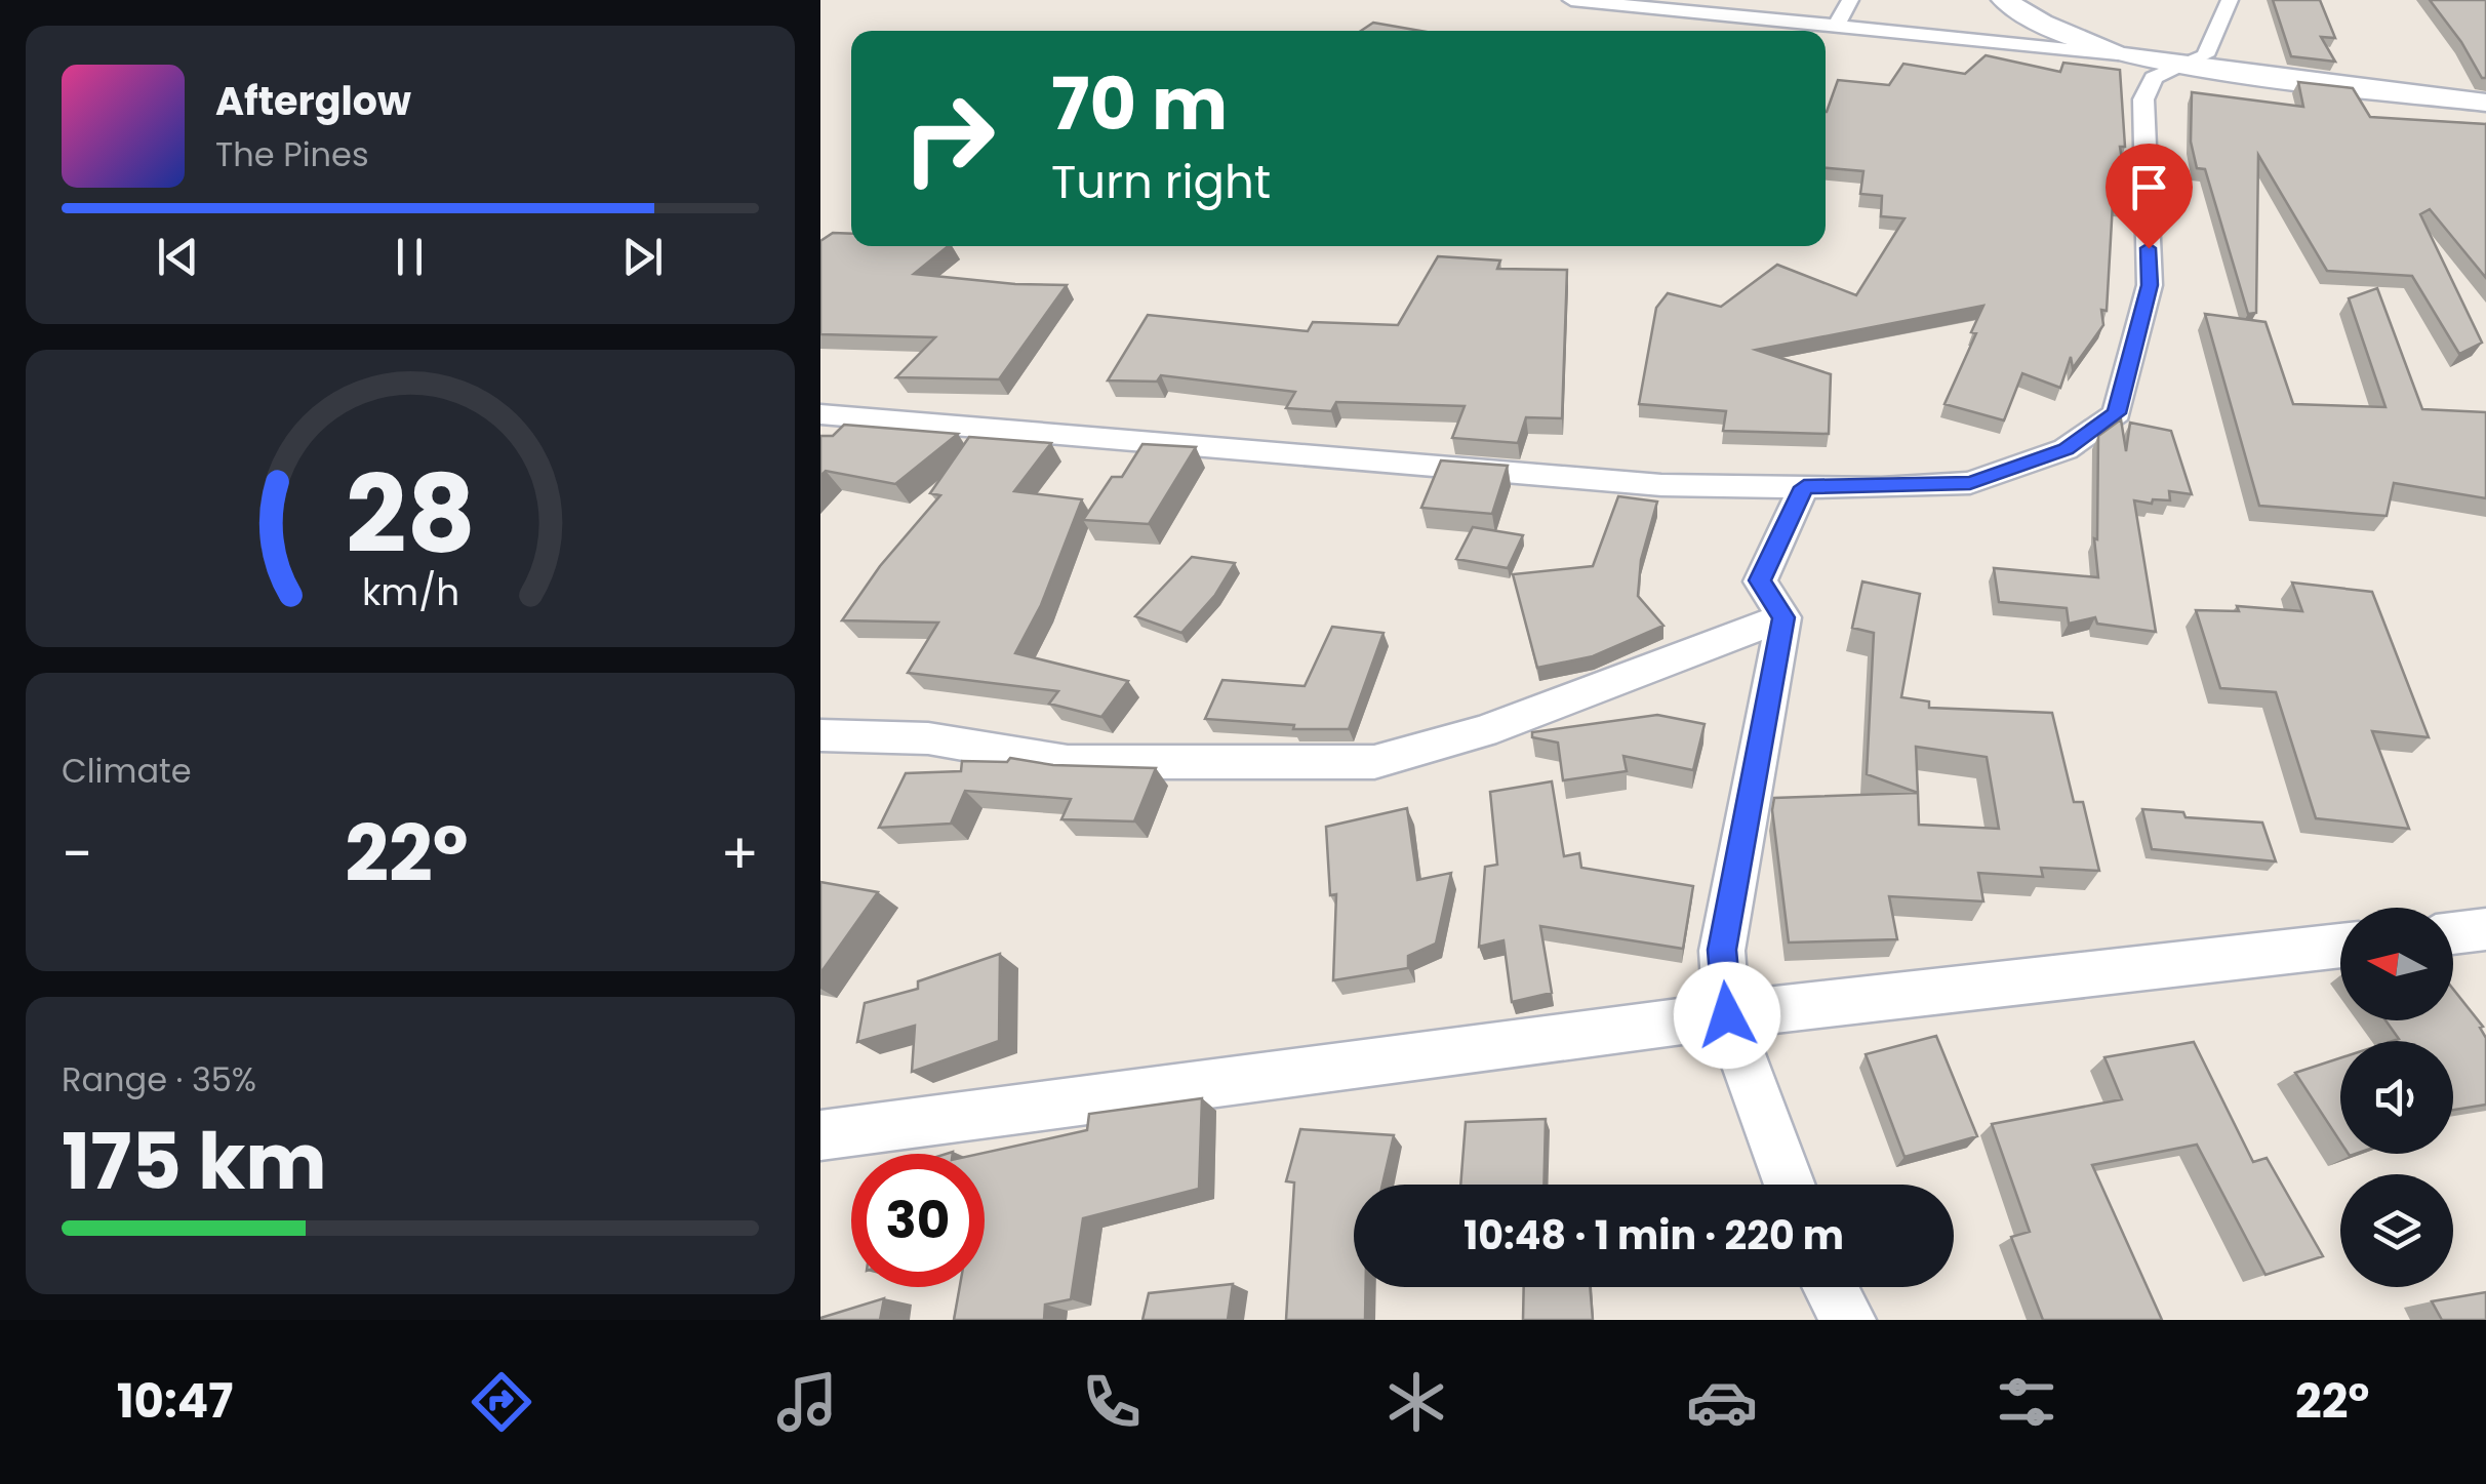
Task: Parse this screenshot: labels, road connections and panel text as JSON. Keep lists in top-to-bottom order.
{
  "north": "left",
  "page": {
    "turn": ["70 m", "Turn right"],
    "song": ["Afterglow", "The Pines"],
    "tile": [
      "Climate",
      ["Range · 35%", "175 km"]
    ],
    "heat": ["−", "22°", "+"],
    "limit": "30",
    "trip": "10:48 · 1 min · 220 m",
    "tabs": ["10:47", "22°"],
    "gauge": ["28", "km/h"]
  }
}
